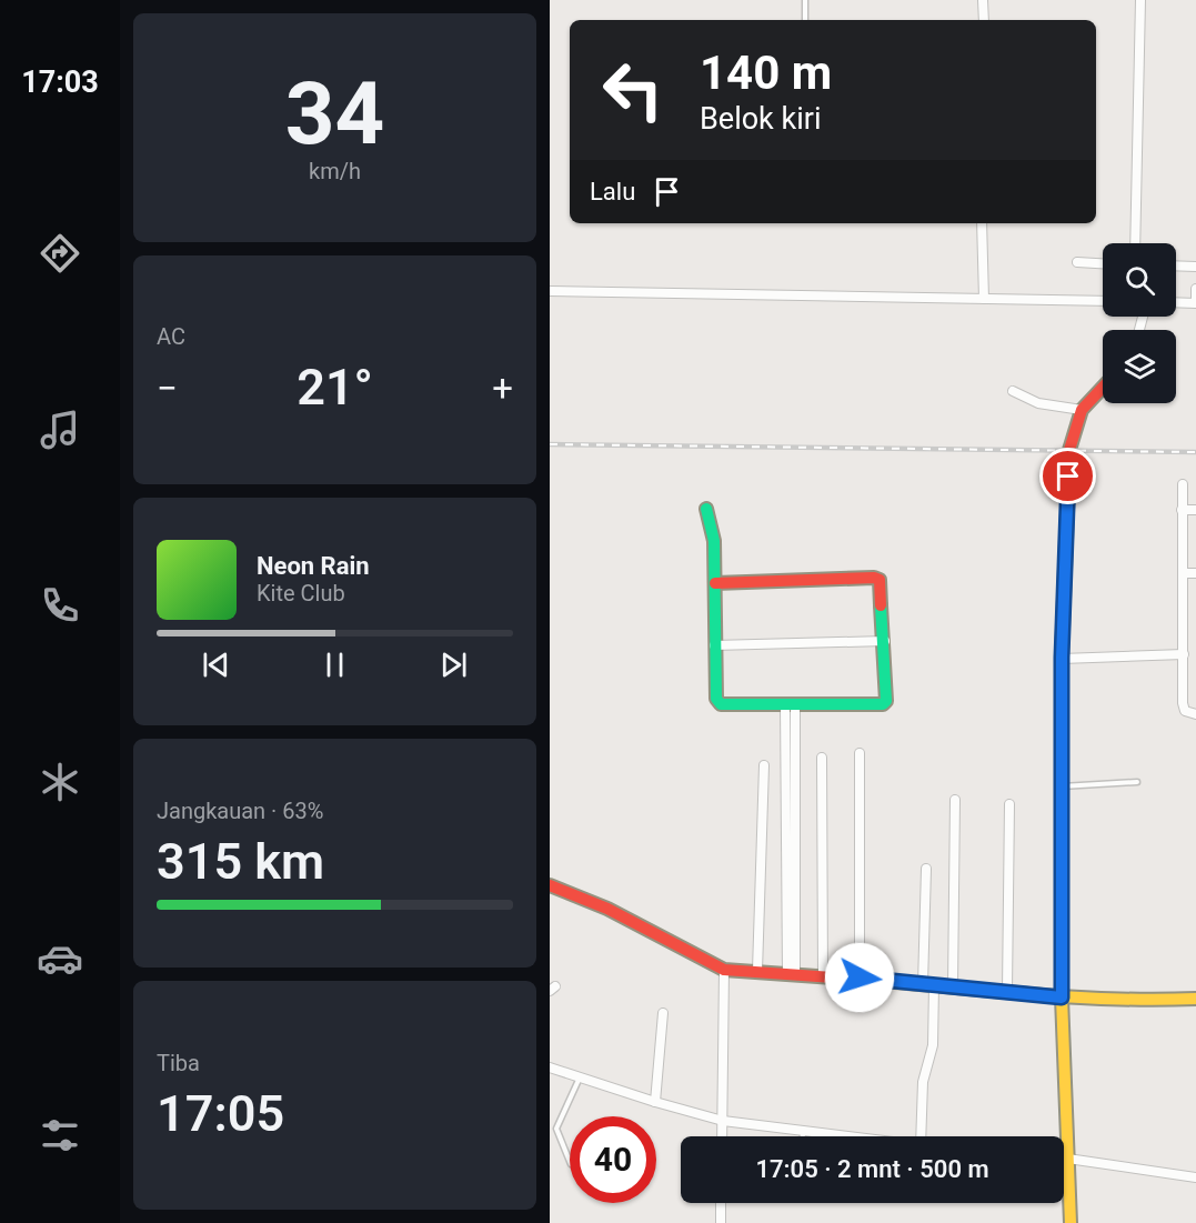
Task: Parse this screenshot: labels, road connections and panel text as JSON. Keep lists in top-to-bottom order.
{
  "page": {
    "tabs": "17:03",
    "tile": [
      ["34", "km/h"],
      "AC",
      ["Jangkauan · 63%", "315 km"],
      ["Tiba", "17:05"]
    ],
    "turn": ["140 m", "Belok kiri"],
    "then": "Lalu",
    "heat": ["−", "21°", "+"],
    "song": ["Neon Rain", "Kite Club"],
    "limit": "40",
    "trip": "17:05 · 2 mnt · 500 m"
  }
}
